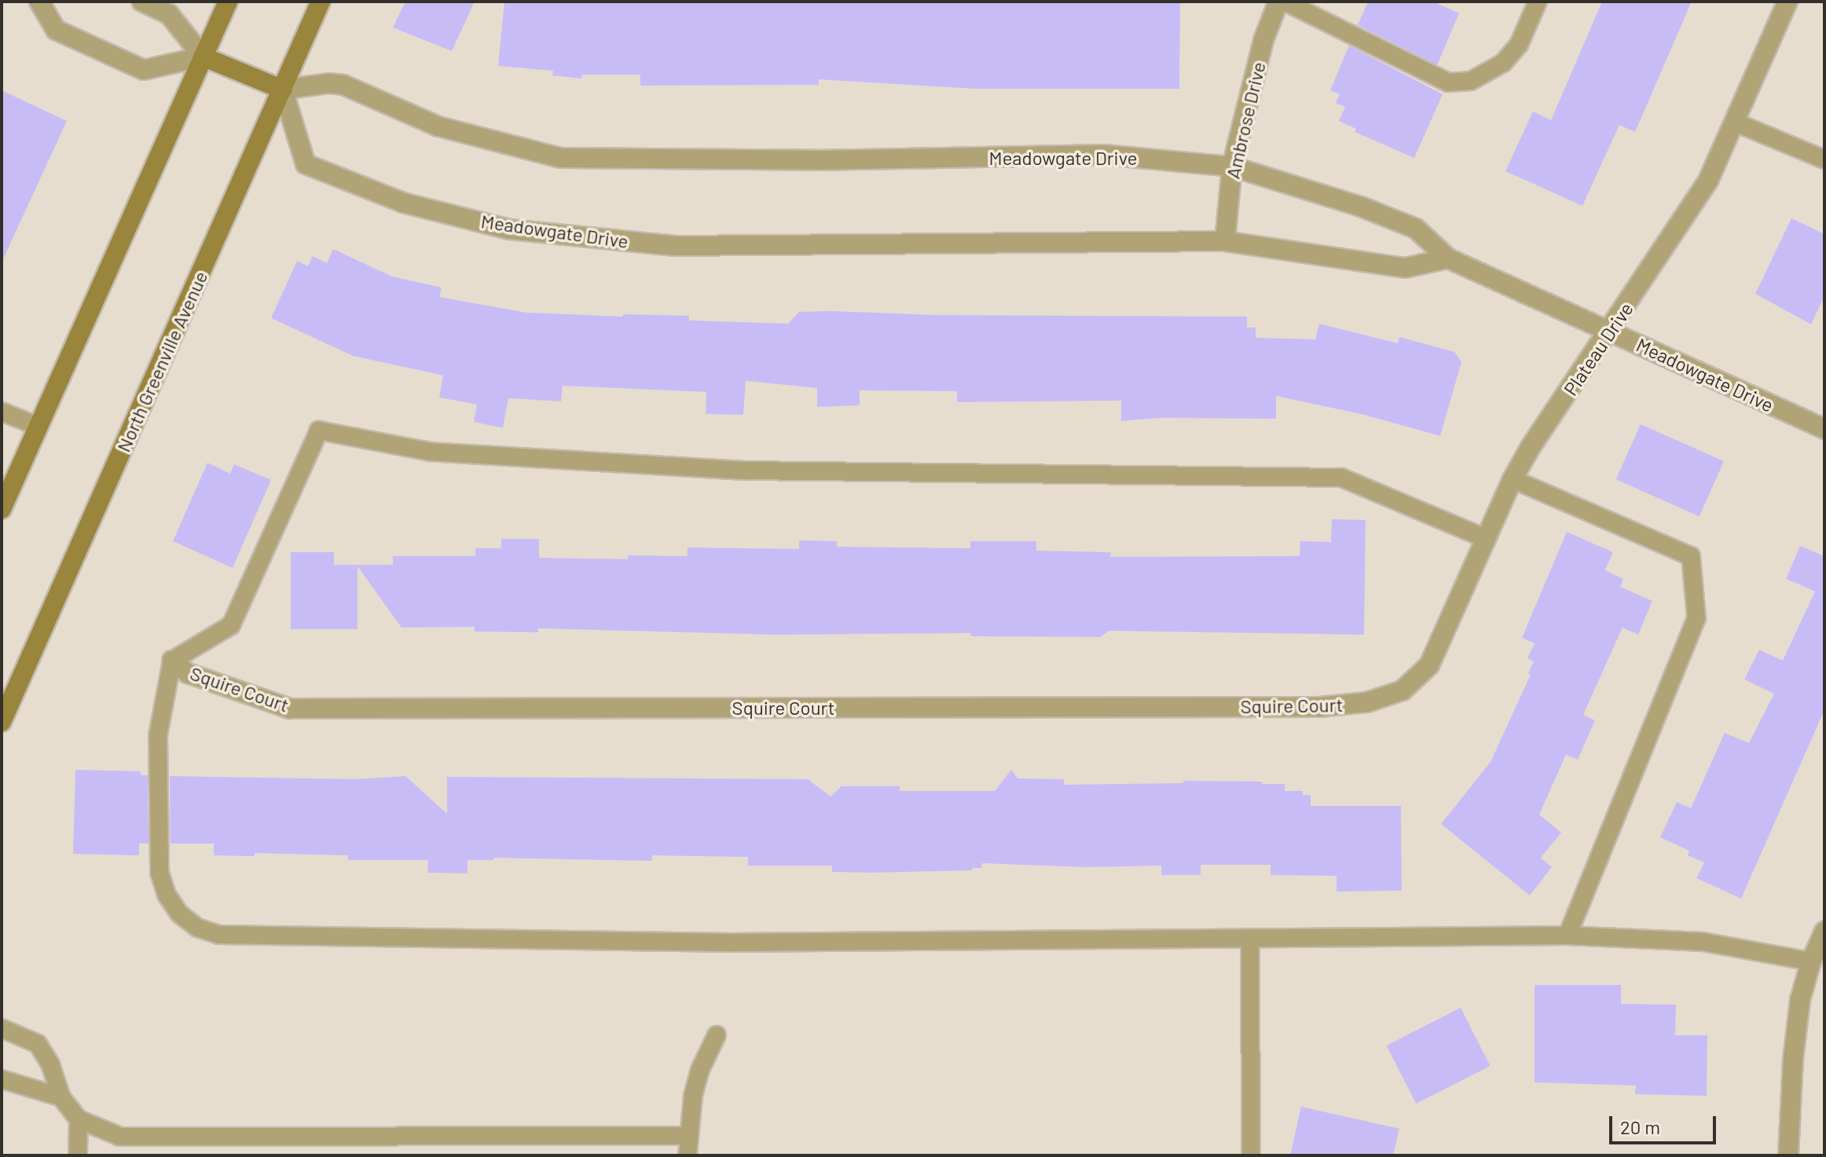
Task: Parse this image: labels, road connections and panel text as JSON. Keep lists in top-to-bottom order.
{
  "streets": {
    "main road": ["North Greenville Avenue"],
    "street": [
      "Ambrose Drive",
      "Meadowgate Drive",
      "Plateau Drive",
      "Squire Court"
    ]
  },
  "crossings": [
    ["Ambrose Drive", "Meadowgate Drive"],
    ["Meadowgate Drive", "Plateau Drive"],
    ["Meadowgate Drive", "North Greenville Avenue"],
    ["Plateau Drive", "Squire Court"]
  ],
  "scale_bar": "20 m"
}
